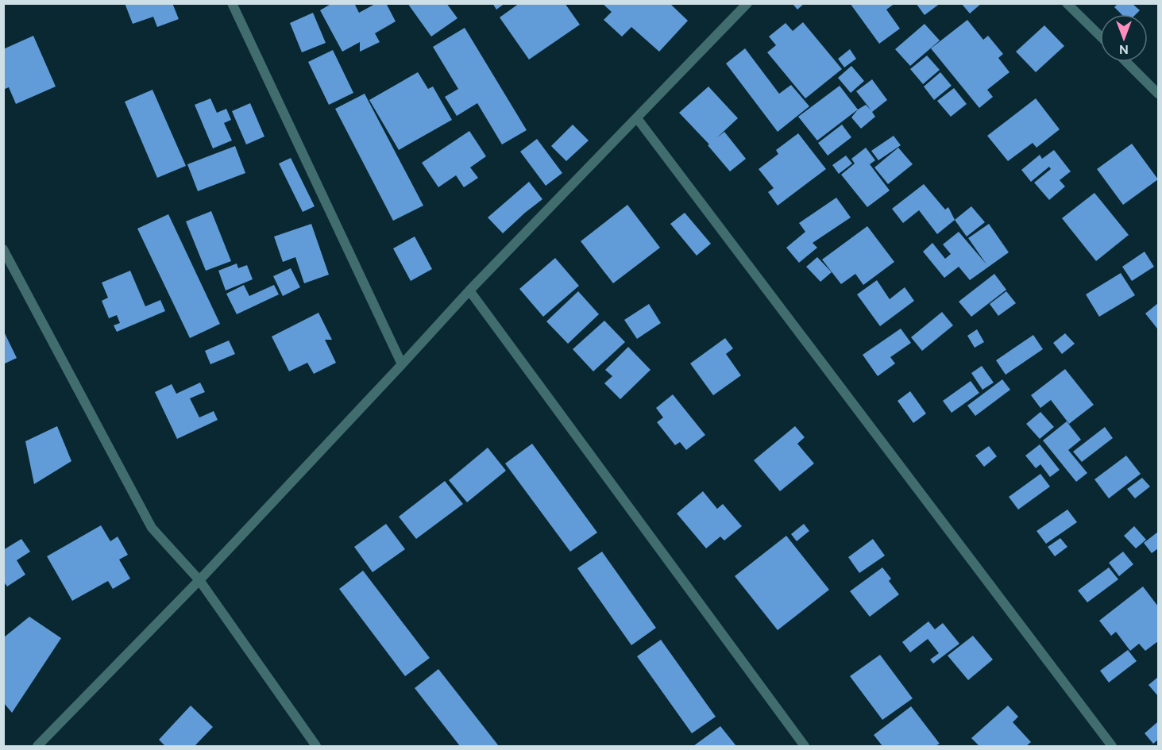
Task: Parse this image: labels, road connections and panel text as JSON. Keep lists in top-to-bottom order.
{
  "north": "bottom"
}
